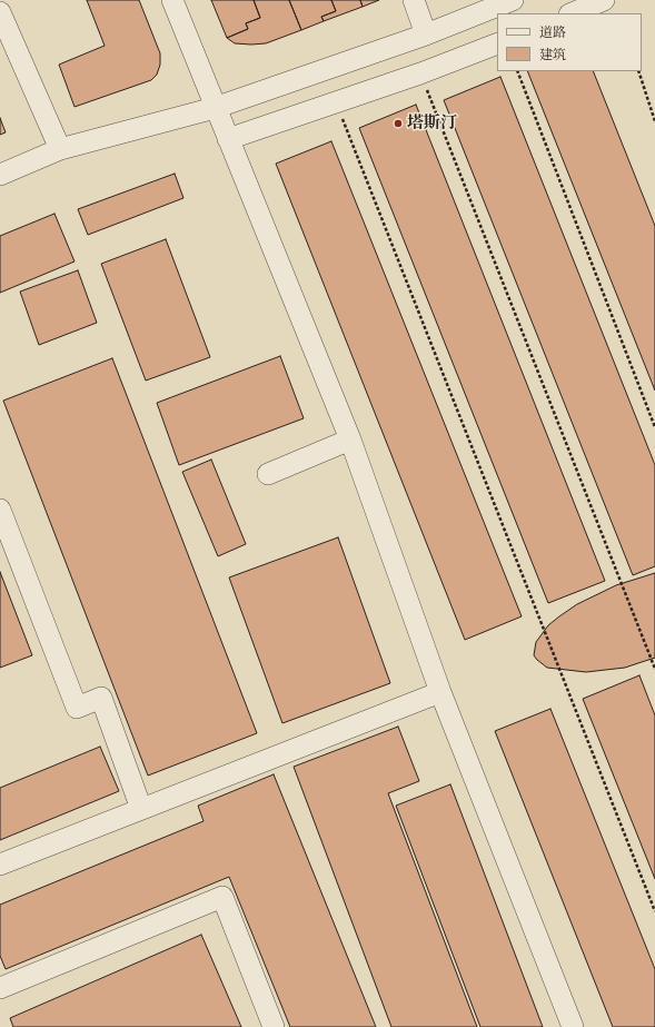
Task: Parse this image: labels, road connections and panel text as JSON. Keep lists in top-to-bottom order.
{
  "places": ["塔斯汀"],
  "legend": ["道路", "建筑"]
}
